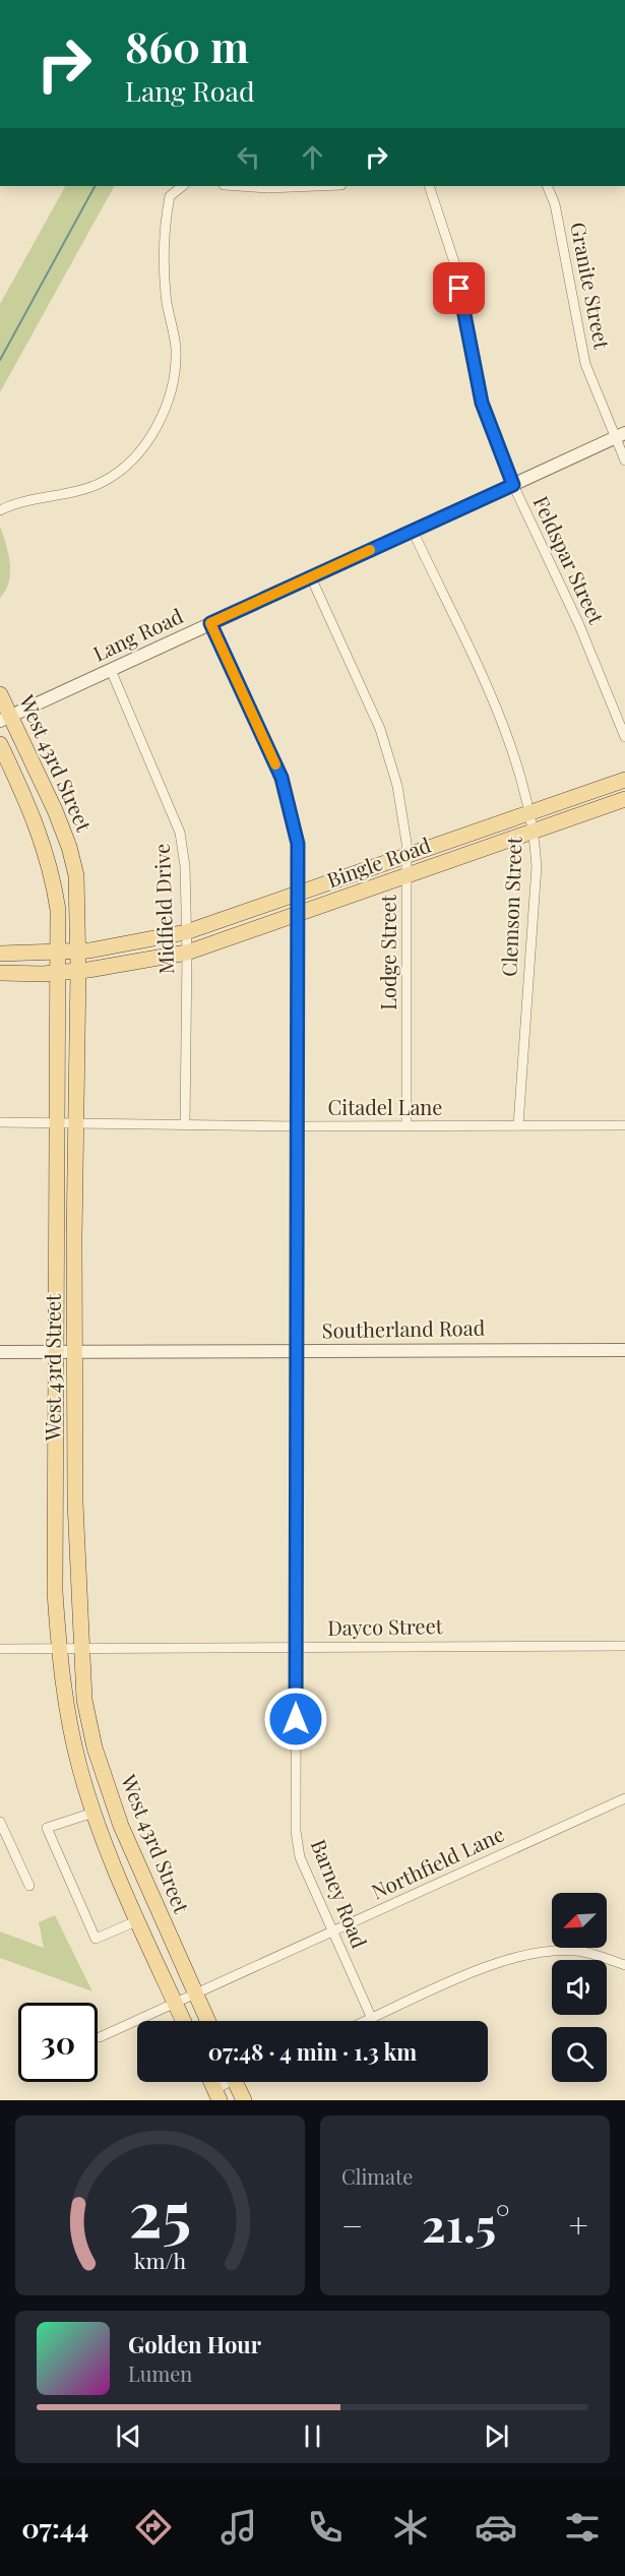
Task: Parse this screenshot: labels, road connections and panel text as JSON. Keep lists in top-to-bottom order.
{
  "streets": {
    "main road": ["West 43rd Street", "Bingle Road"],
    "street": [
      "Granite Street",
      "Feldspar Street",
      "Lang Road",
      "Clemson Street",
      "Midfield Drive",
      "Lodge Street",
      "Citadel Lane",
      "Southerland Road",
      "Dayco Street",
      "Northfield Lane",
      "Barney Road"
    ]
  },
  "crossings": [
    ["Granite Street", "Lang Road"],
    ["Feldspar Street", "Lang Road"],
    ["Lang Road", "West 43rd Street"],
    ["Lang Road", "Clemson Street"],
    ["Lang Road", "Midfield Drive"],
    ["Lang Road", "Lodge Street"],
    ["Lang Road", "Barney Road"],
    ["West 43rd Street", "Bingle Road"],
    ["West 43rd Street", "Citadel Lane"],
    ["West 43rd Street", "Southerland Road"],
    ["West 43rd Street", "Dayco Street"],
    ["West 43rd Street", "Northfield Lane"],
    ["Bingle Road", "Clemson Street"],
    ["Bingle Road", "Midfield Drive"],
    ["Bingle Road", "Lodge Street"],
    ["Bingle Road", "Barney Road"],
    ["Clemson Street", "Citadel Lane"],
    ["Midfield Drive", "Citadel Lane"],
    ["Lodge Street", "Citadel Lane"],
    ["Citadel Lane", "Barney Road"],
    ["Southerland Road", "Barney Road"],
    ["Dayco Street", "Barney Road"],
    ["Northfield Lane", "Barney Road"]
  ],
  "north": "bottom left",
  "page": {
    "turn": ["860 m", "Lang Road"],
    "limit": "30",
    "trip": "07:48 · 4 min · 1.3 km",
    "tile": "Climate",
    "heat": ["−", "21.5°", "+"],
    "song": ["Golden Hour", "Lumen"],
    "tabs": "07:44",
    "gauge": ["25", "km/h"]
  }
}
